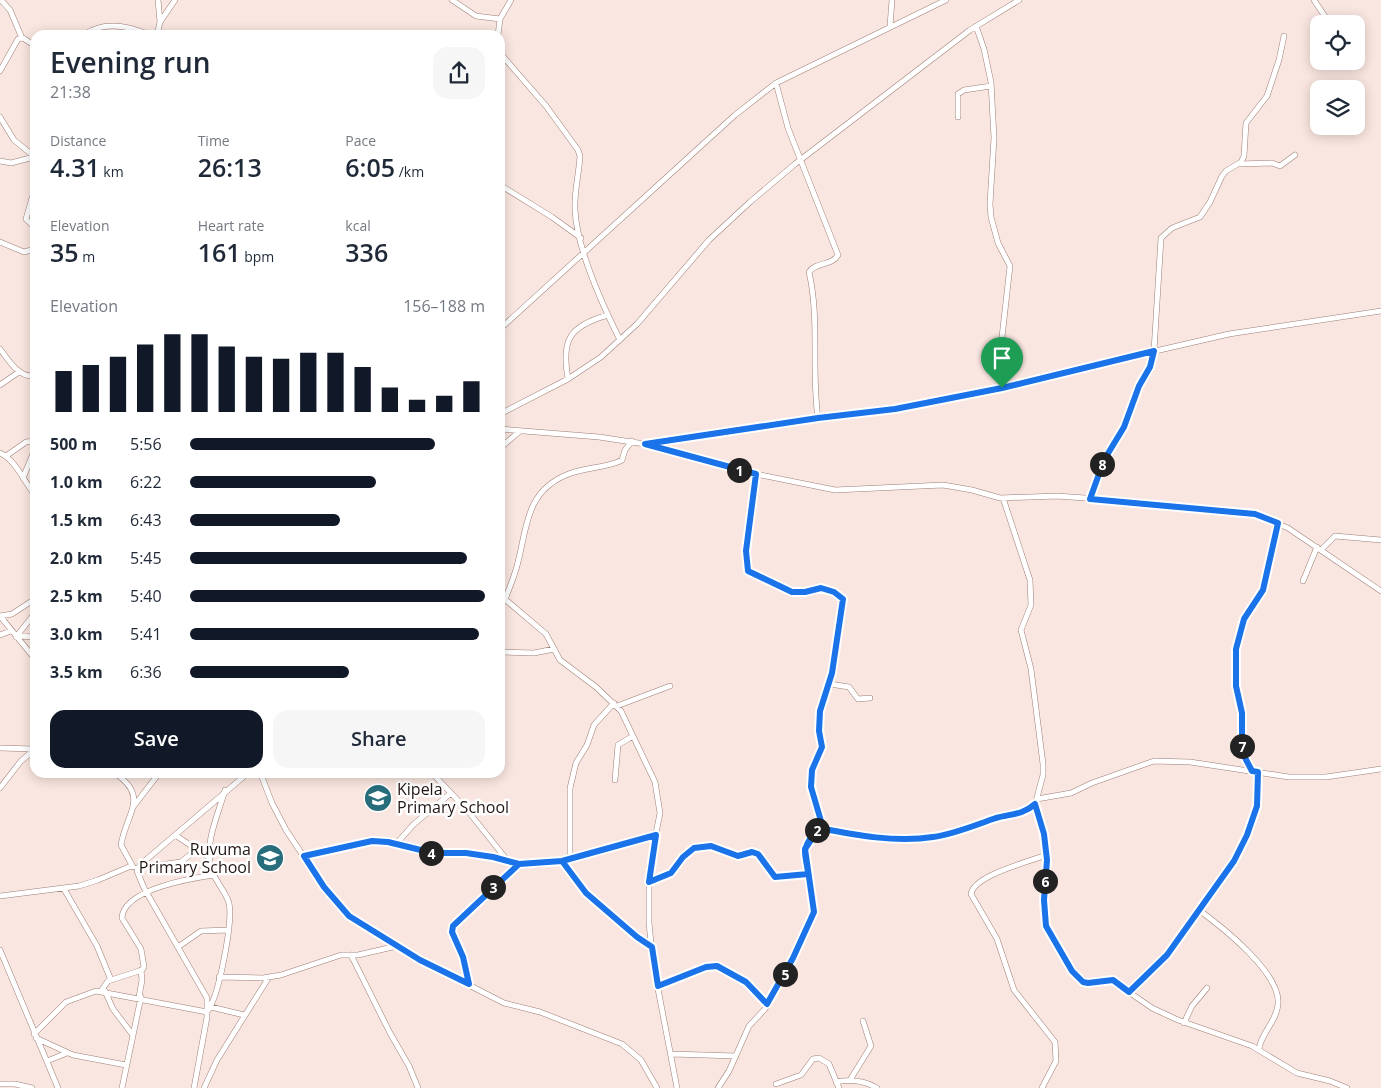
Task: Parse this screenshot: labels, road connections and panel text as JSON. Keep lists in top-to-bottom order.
{
  "places": {
    "school or university": ["Kipela Primary School", "Ruvuma Primary School"]
  },
  "page": {
    "heading": ["Evening run", "21:38"],
    "stats": [
      ["Distance", "4.31 km"],
      ["Time", "26:13"],
      ["Pace", "6:05 /km"],
      ["Elevation", "35 m"],
      ["Heart rate", "161 bpm"],
      ["kcal", "336"]
    ],
    "chart": ["Elevation", "156–188 m"],
    "list": [
      {
        "name": "500 m",
        "note": "5:56"
      },
      {
        "name": "1.0 km",
        "note": "6:22"
      },
      {
        "name": "1.5 km",
        "note": "6:43"
      },
      {
        "name": "2.0 km",
        "note": "5:45"
      },
      {
        "name": "2.5 km",
        "note": "5:40"
      },
      {
        "name": "3.0 km",
        "note": "5:41"
      },
      {
        "name": "3.5 km",
        "note": "6:36"
      }
    ],
    "pins": [
      "8",
      "1",
      "7",
      "2",
      "4",
      "6",
      "3",
      "5"
    ],
    "buttons": ["Save", "Share"]
  }
}
